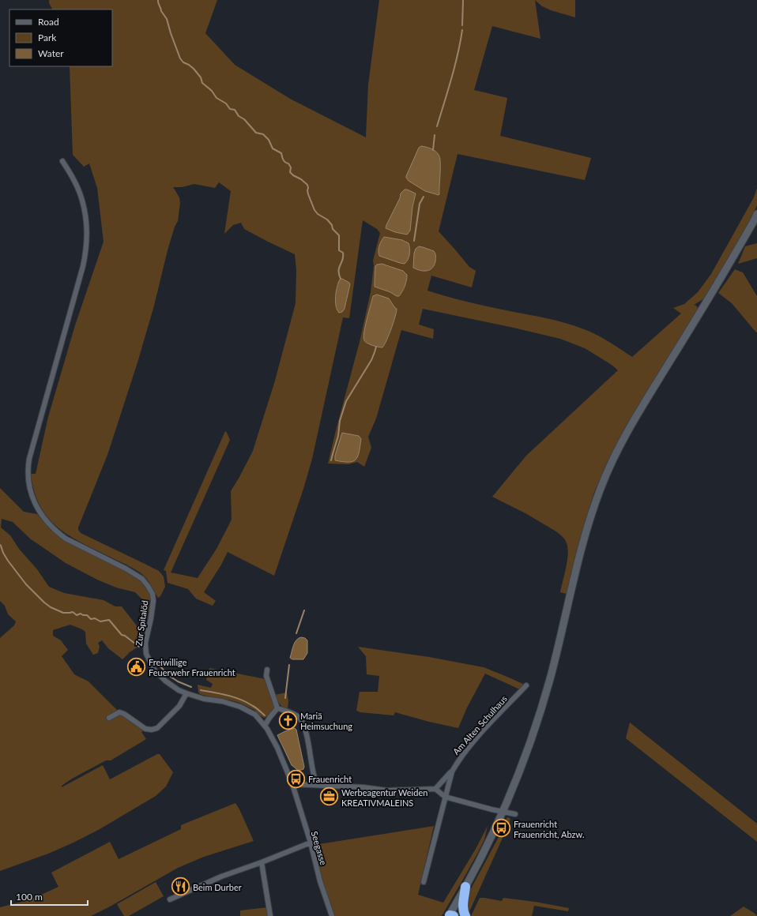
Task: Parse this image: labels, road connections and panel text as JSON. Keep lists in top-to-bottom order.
{
  "streets": {
    "street": ["Zur Spitalöd", "Am Alten Schulhaus", "Seegasse"]
  },
  "crossings": [
    ["Zur Spitalöd", "Seegasse"]
  ],
  "places": {
    "public building": ["Freiwillige Feuerwehr Frauenricht"],
    "church": ["Mariä Heimsuchung"],
    "bus stop": ["Frauenricht", "Frauenricht Frauenricht, Abzw."],
    "office": ["Werbeagentur Weiden KREATIVMALEINS"],
    "restaurant": ["Beim Durber"]
  },
  "legend": ["Road", "Park", "Water"],
  "scale_bar": "100 m"
}
